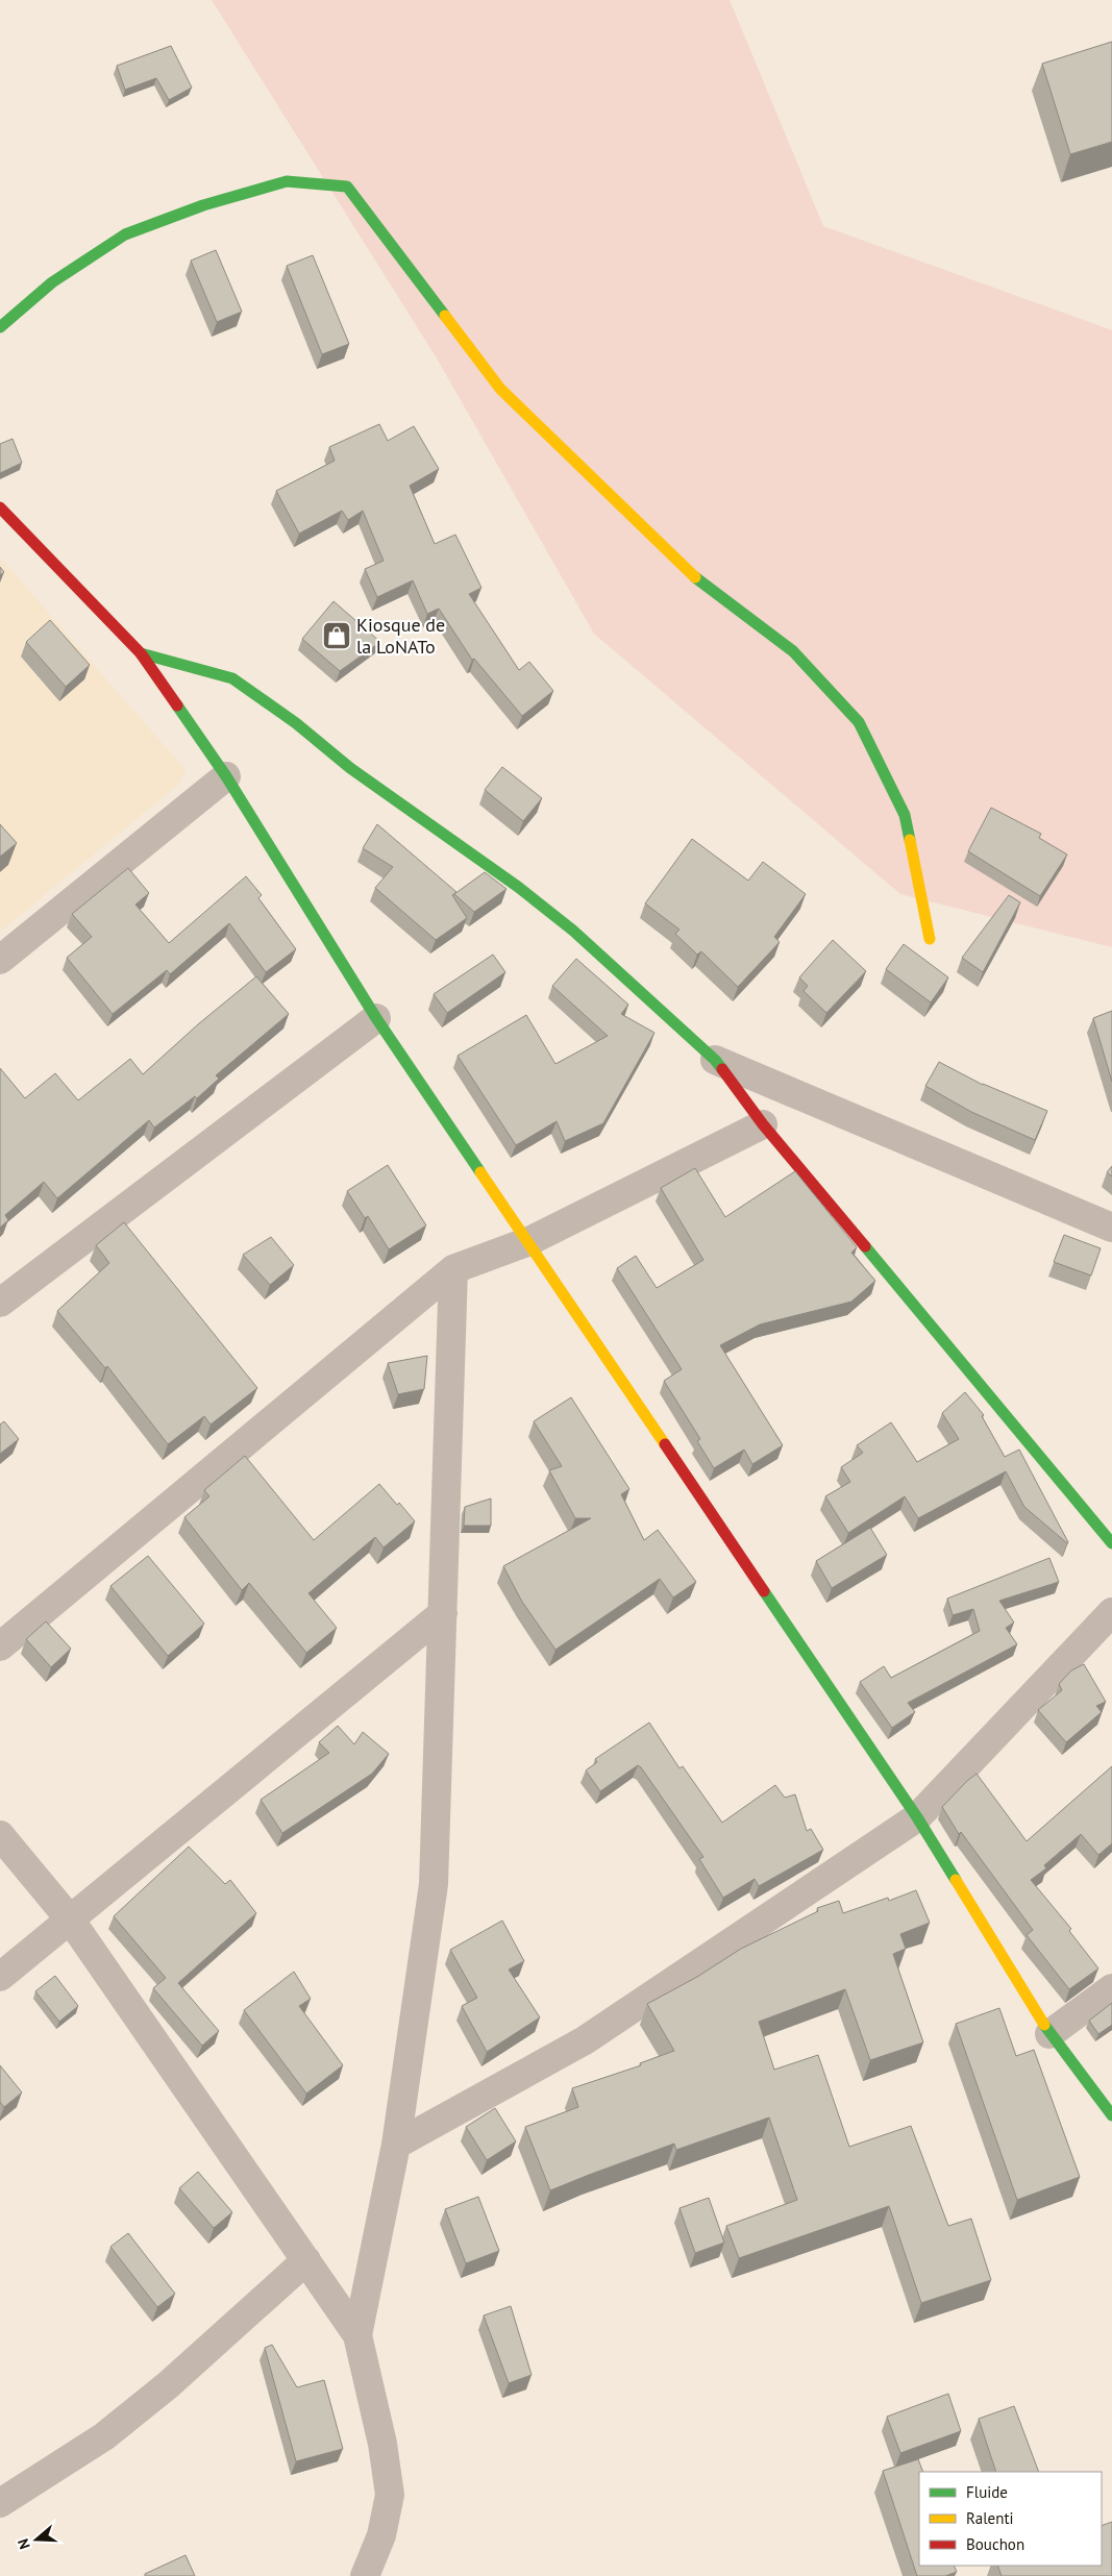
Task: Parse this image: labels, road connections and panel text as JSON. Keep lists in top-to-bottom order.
{
  "places": {
    "shop": ["Kiosque de la LoNATo"]
  },
  "legend": ["Fluide", "Ralenti", "Bouchon"],
  "north": "left"
}
